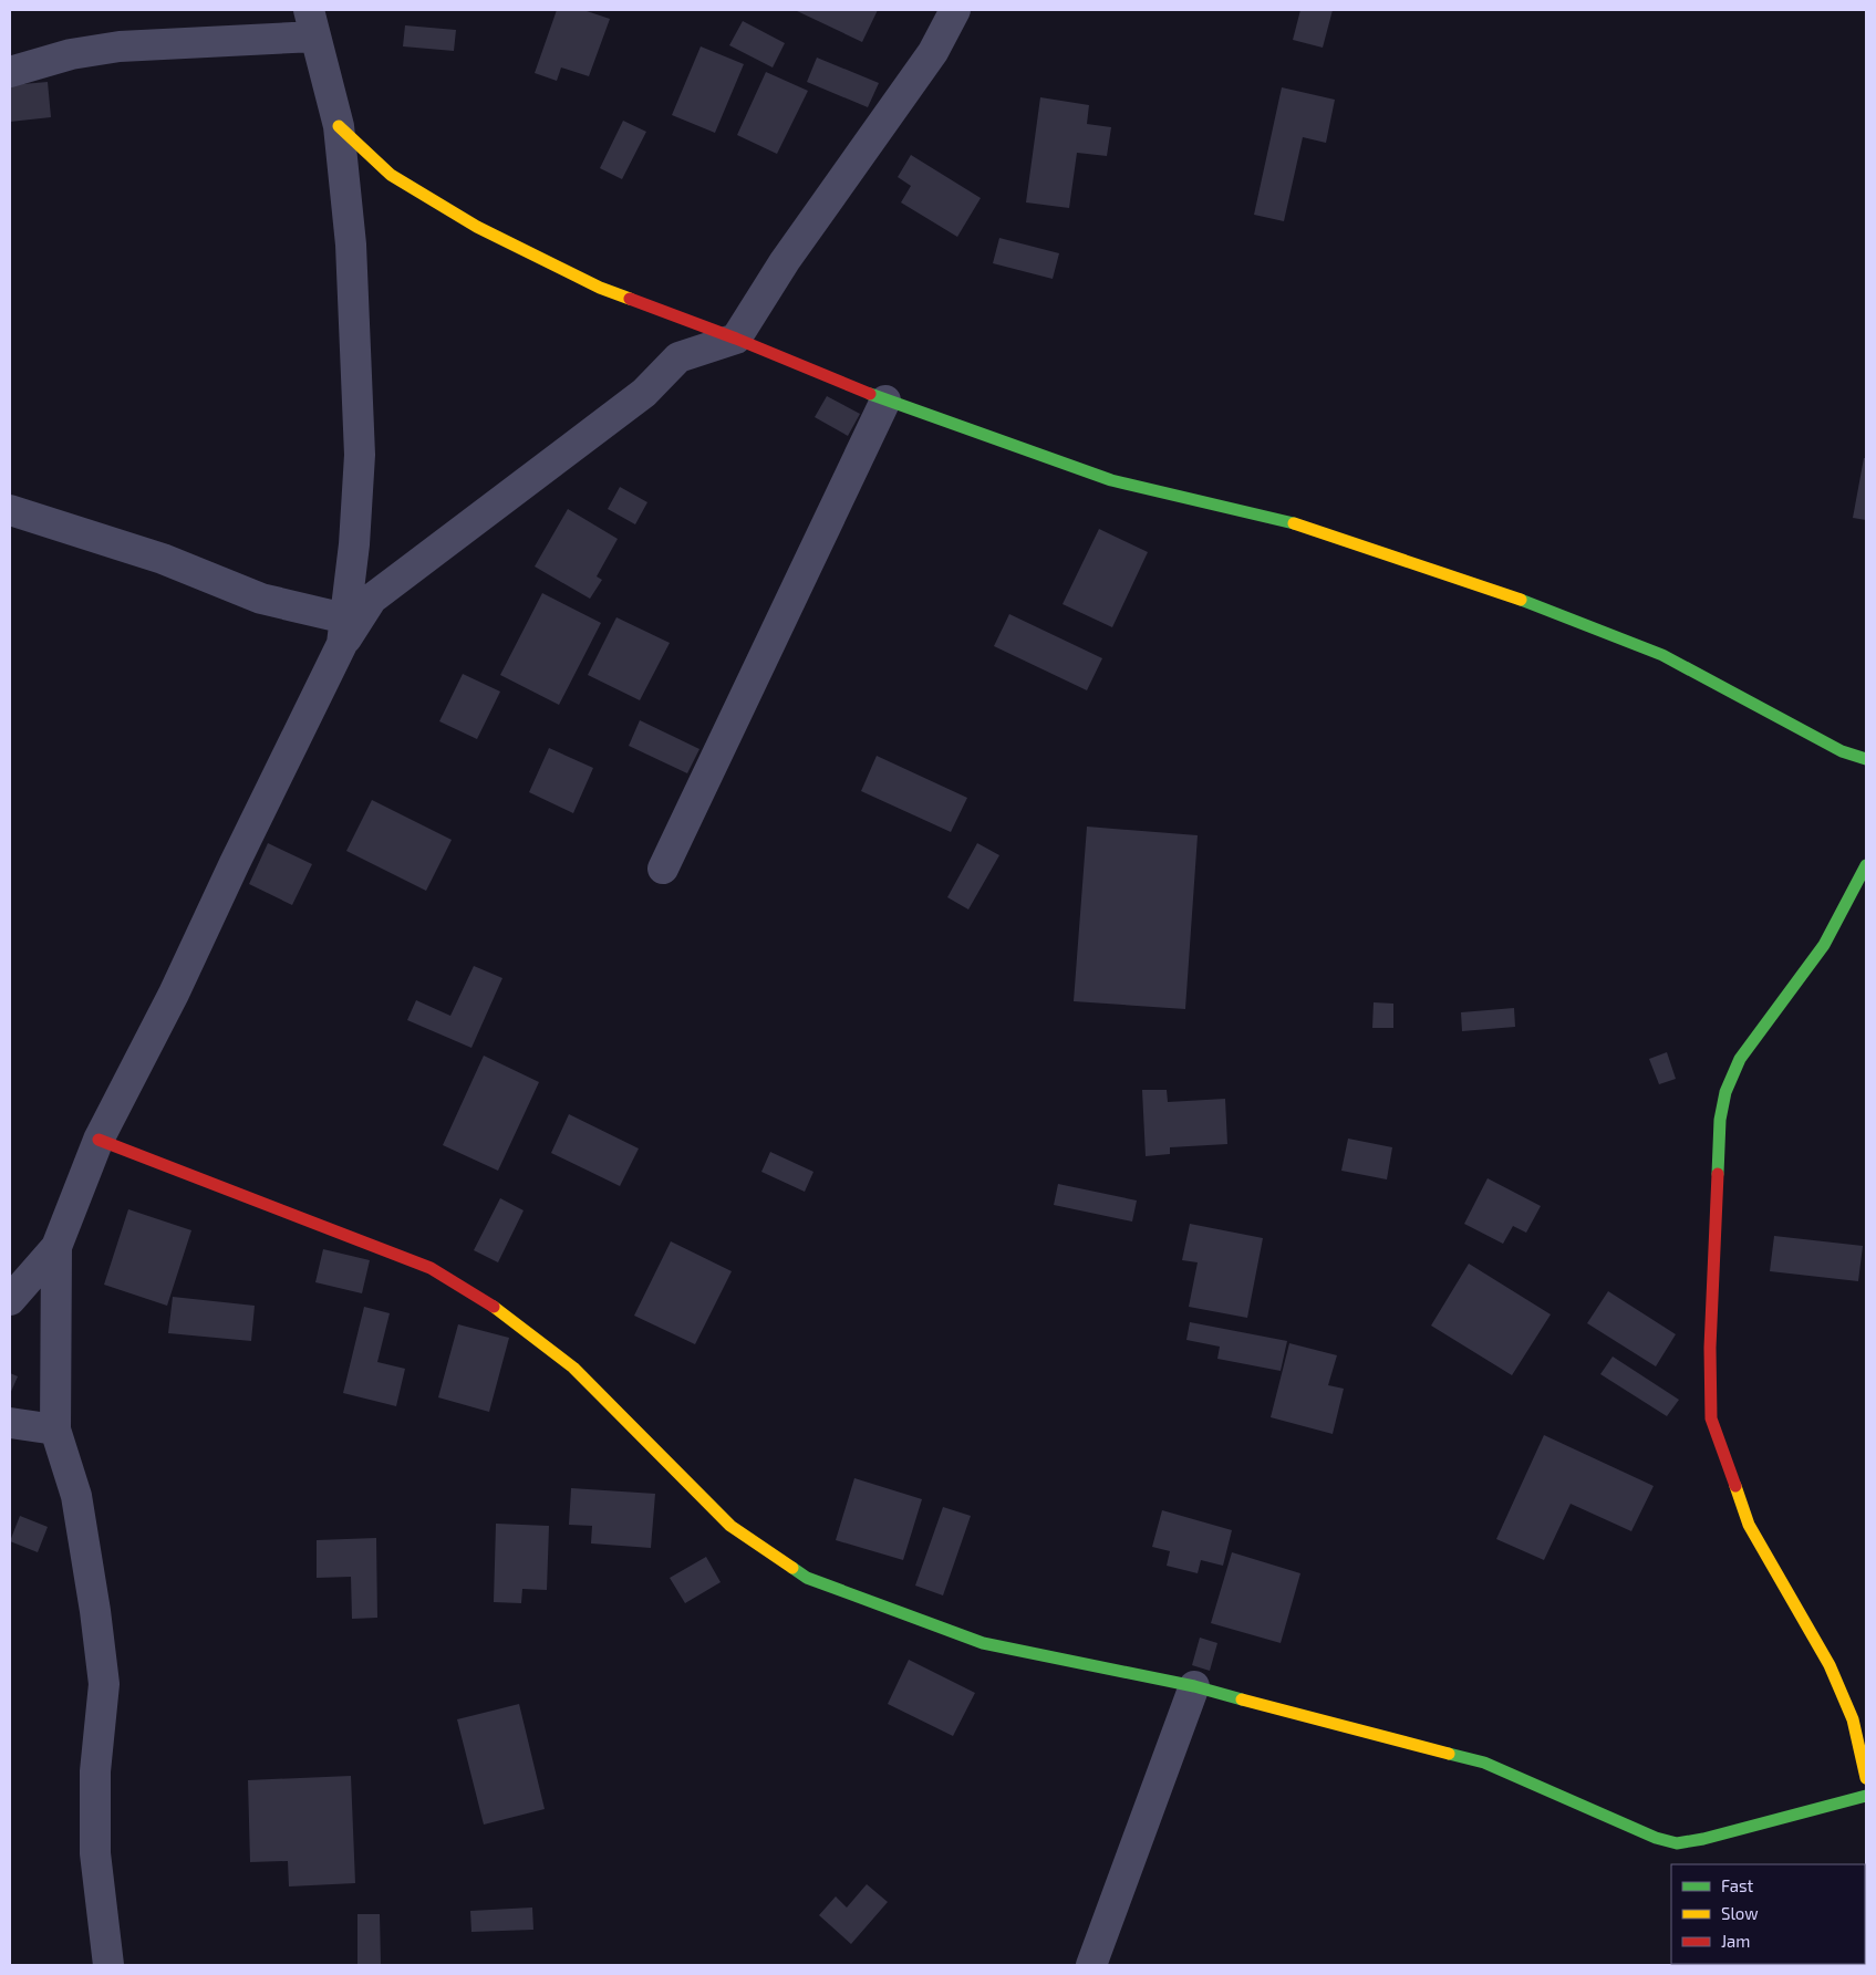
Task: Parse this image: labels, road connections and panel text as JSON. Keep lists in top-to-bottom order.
{
  "legend": ["Fast", "Slow", "Jam"]
}
